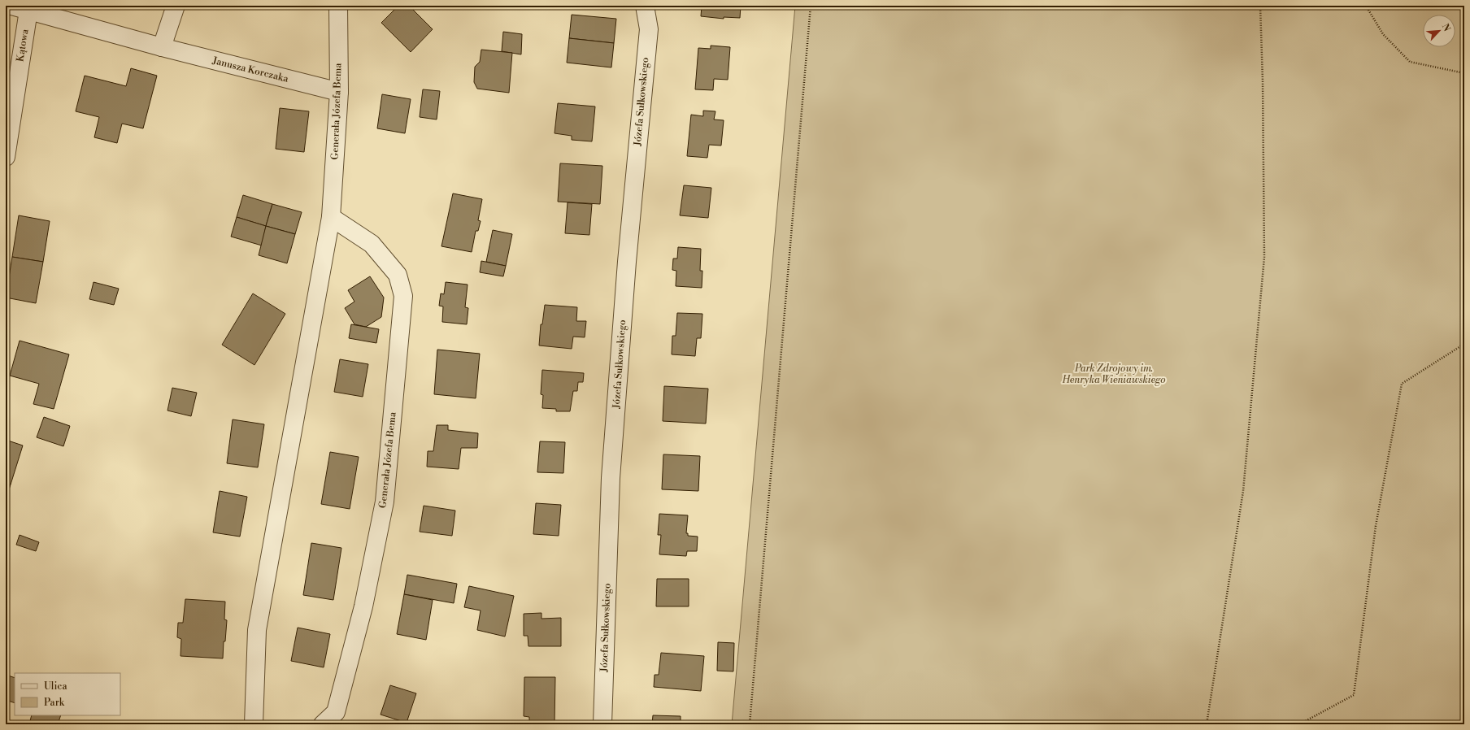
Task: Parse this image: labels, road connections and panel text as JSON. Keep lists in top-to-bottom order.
{
  "streets": {
    "street": [
      "Kątowa",
      "Janusza Korczaka",
      "Józefa Sułkowskiego",
      "Generała Józefa Bema"
    ]
  },
  "crossings": [
    ["Kątowa", "Janusza Korczaka"],
    ["Janusza Korczaka", "Generała Józefa Bema"]
  ],
  "parks": ["Park Zdrojowy im. Henryka Wieniawskiego"],
  "legend": ["Ulica", "Park"],
  "north": "top right"
}
